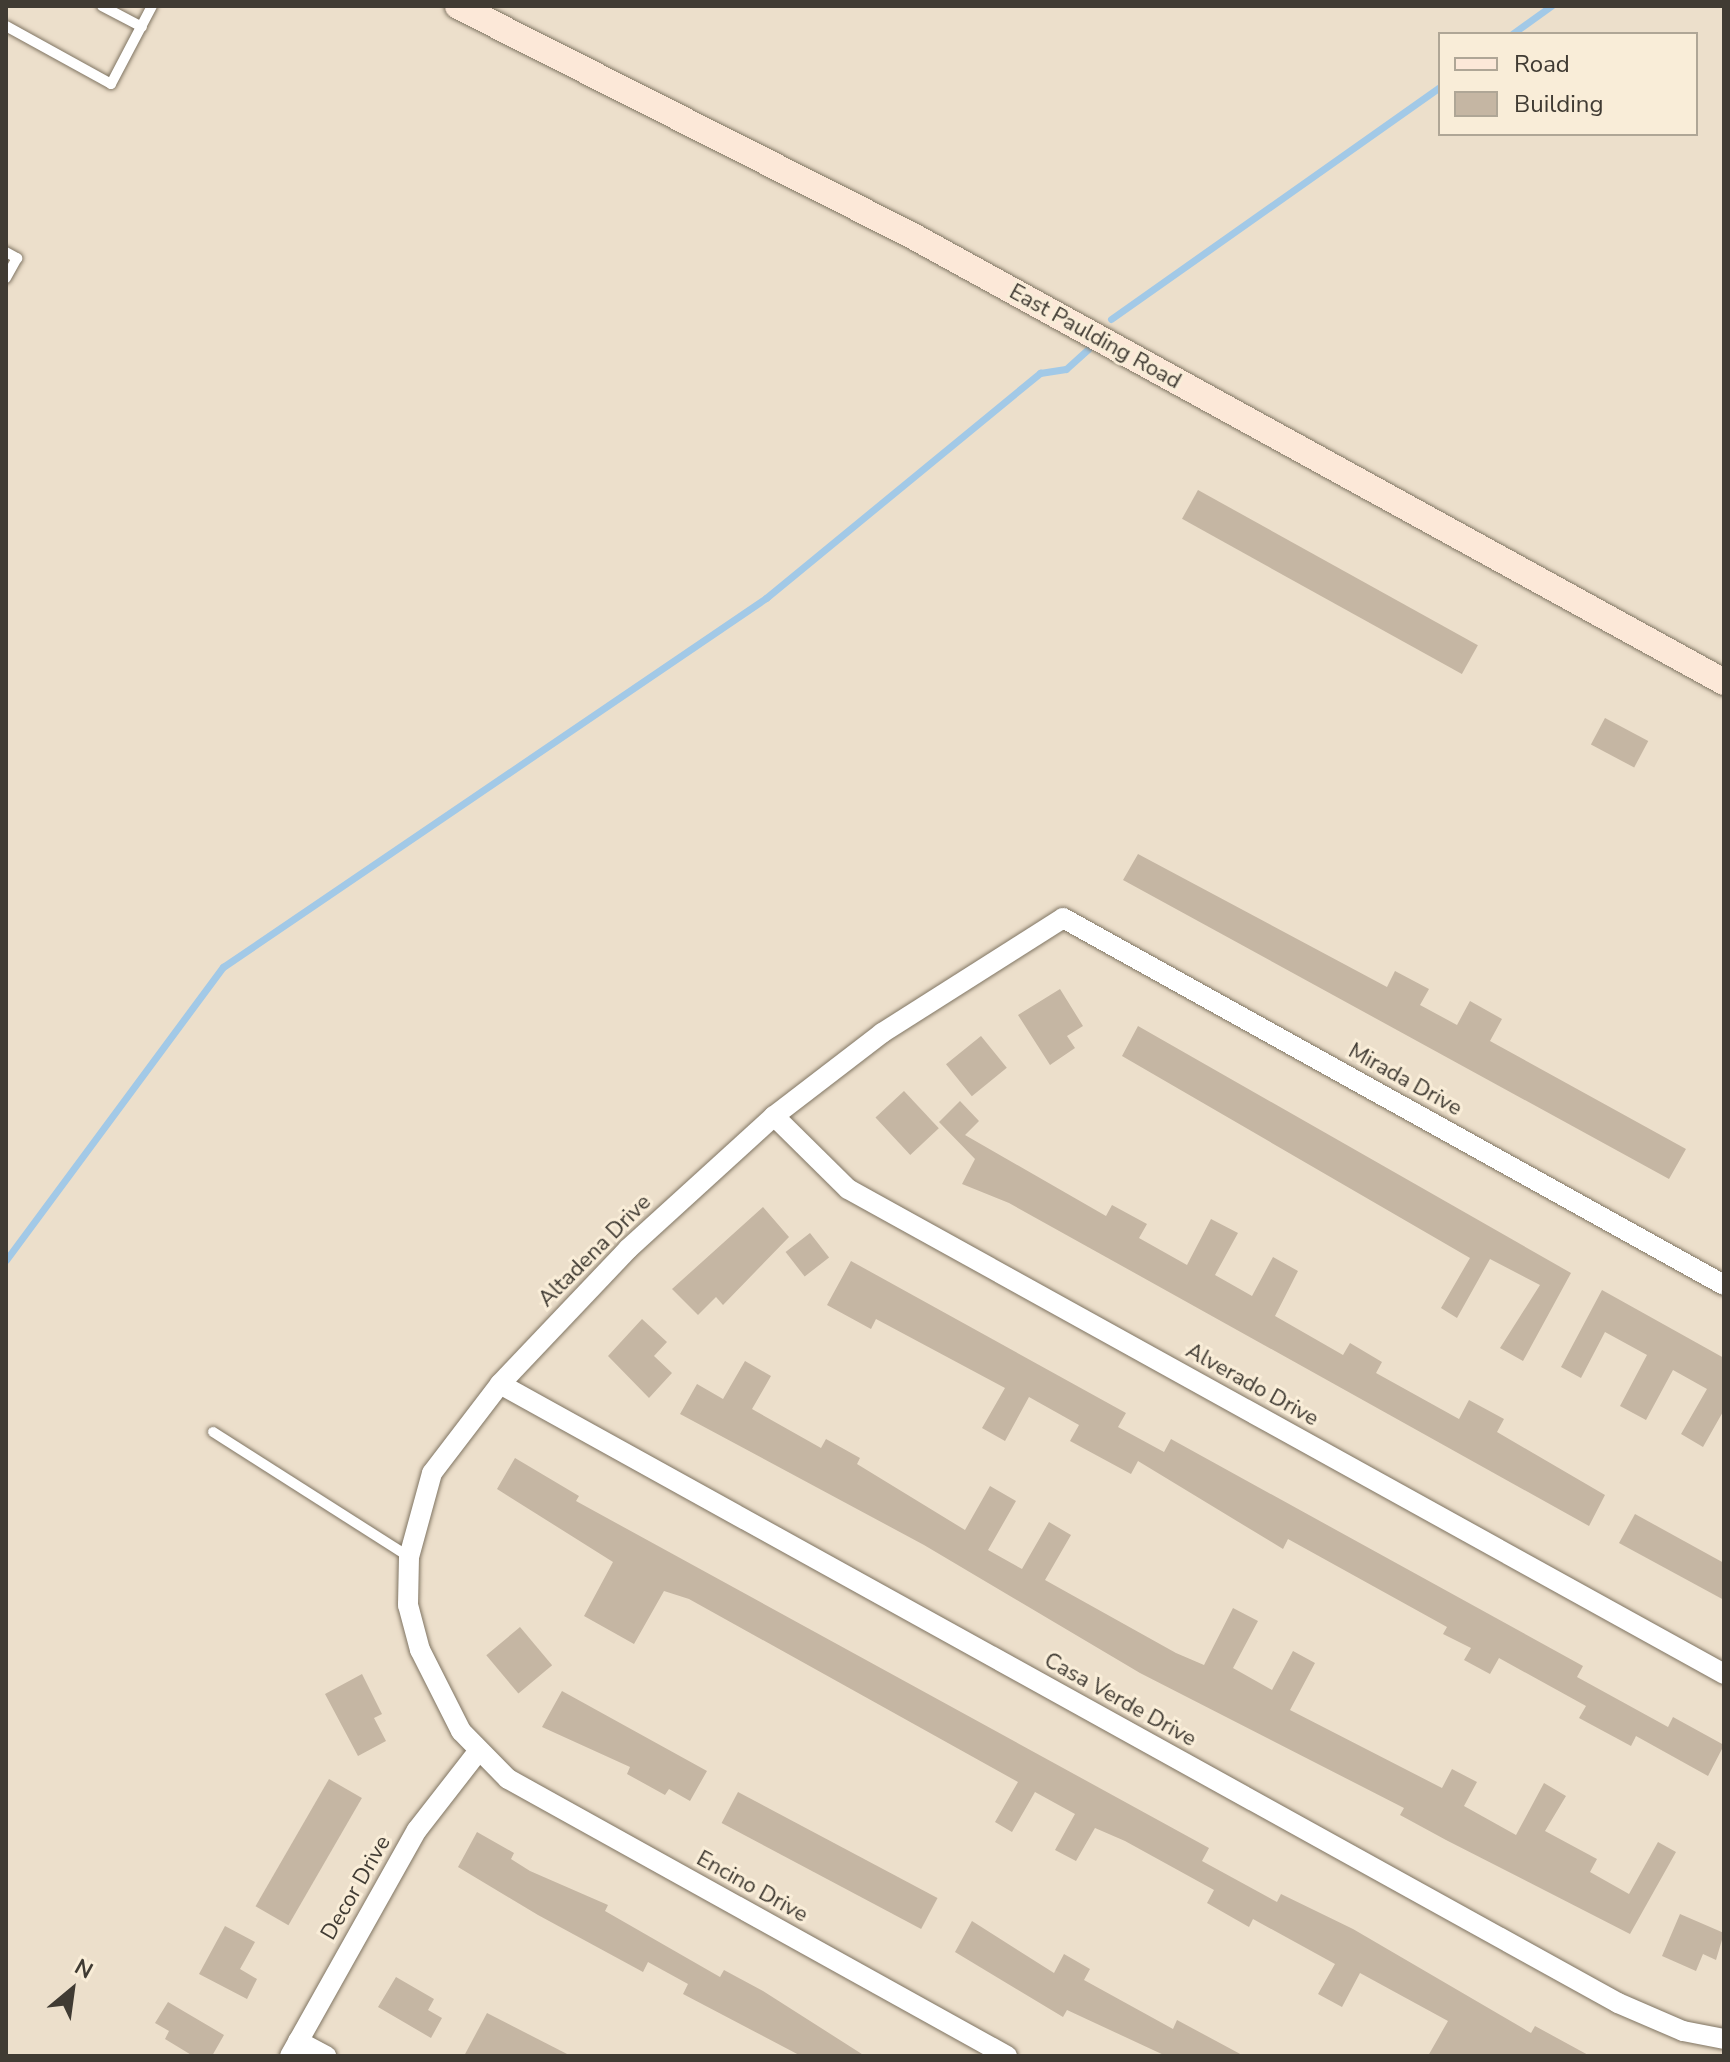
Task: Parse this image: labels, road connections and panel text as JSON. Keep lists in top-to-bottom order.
{
  "streets": {
    "main road": ["East Paulding Road"],
    "street": [
      "Mirada Drive",
      "Altadena Drive",
      "Alverado Drive",
      "Casa Verde Drive",
      "Encino Drive",
      "Decor Drive"
    ]
  },
  "crossings": [
    ["Mirada Drive", "Altadena Drive"],
    ["Altadena Drive", "Alverado Drive"],
    ["Altadena Drive", "Casa Verde Drive"],
    ["Altadena Drive", "Encino Drive"],
    ["Altadena Drive", "Decor Drive"],
    ["Encino Drive", "Decor Drive"]
  ],
  "legend": ["Road", "Building"],
  "north": "top right"
}
